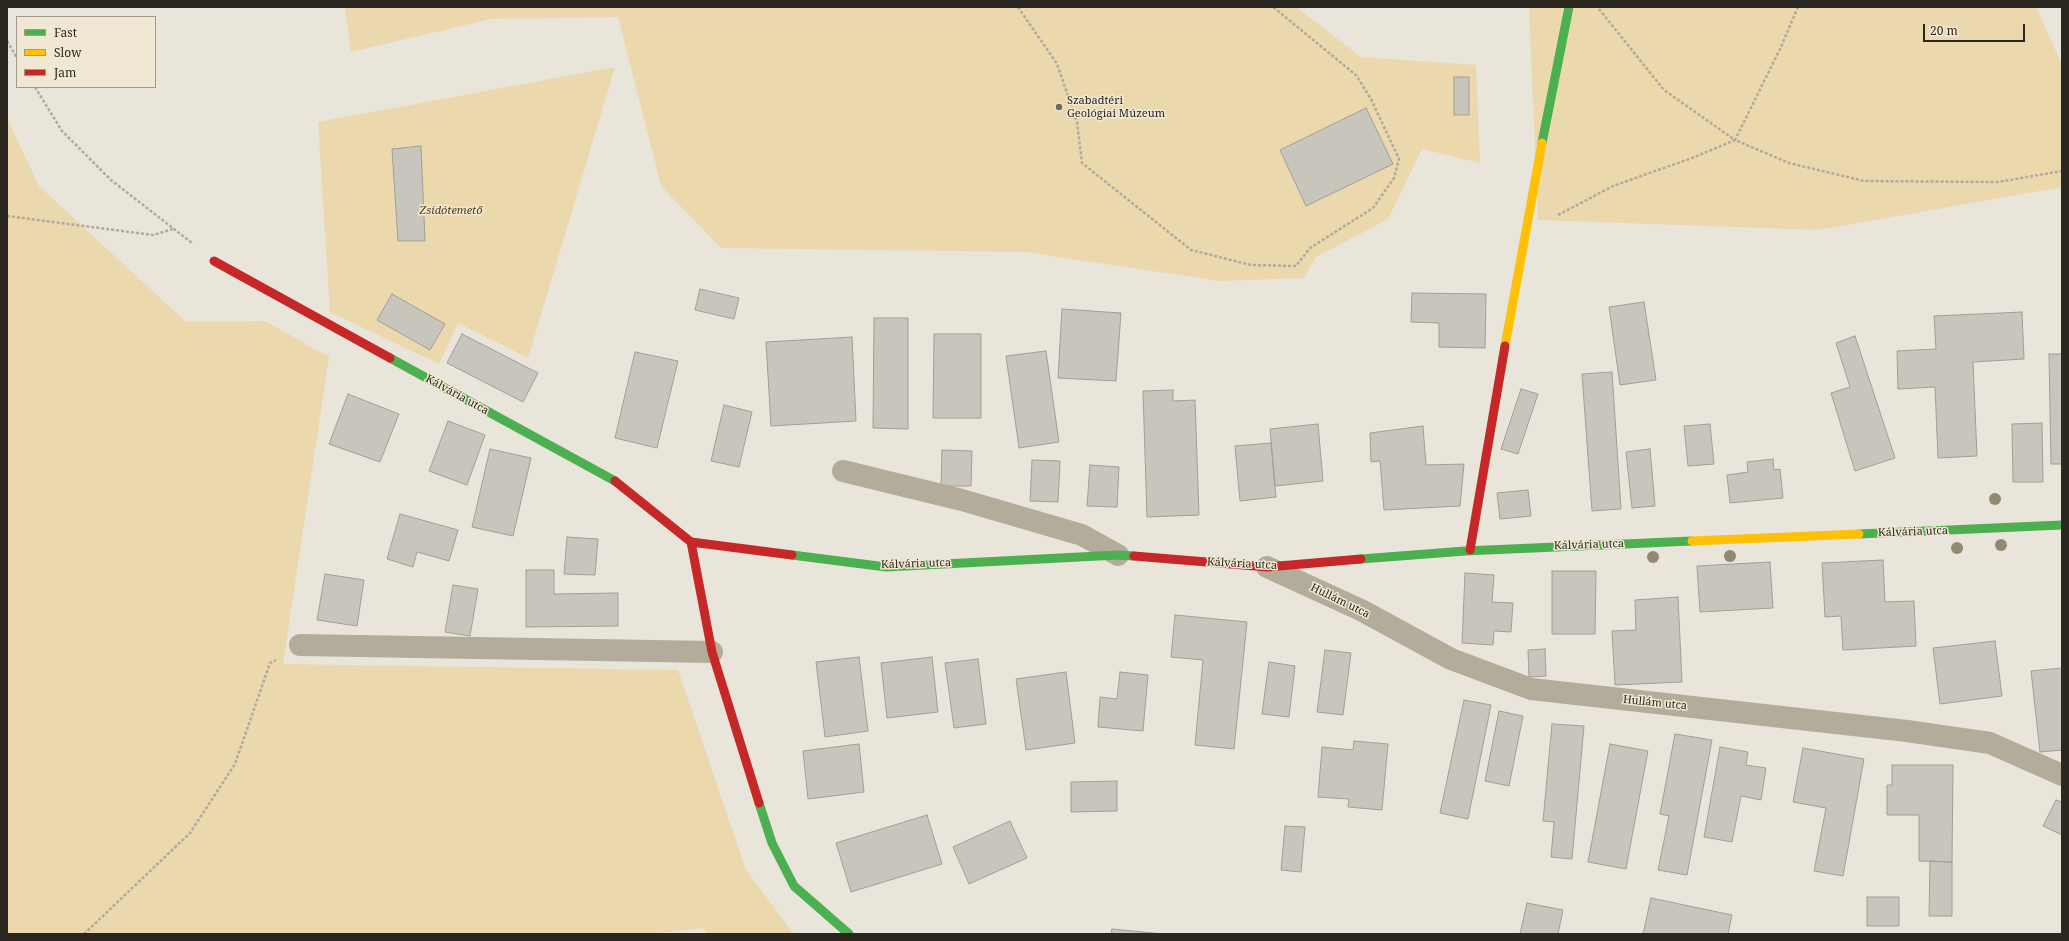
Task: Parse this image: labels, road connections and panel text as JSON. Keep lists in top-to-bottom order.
{
  "streets": {
    "street": ["Kálvária utca", "Hullám utca"]
  },
  "crossings": [
    ["Kálvária utca", "Hullám utca"]
  ],
  "parks": ["Zsidótemető"],
  "places": ["Szabadtéri Geológiai Múzeum"],
  "legend": ["Fast", "Slow", "Jam"],
  "scale_bar": "20 m"
}
